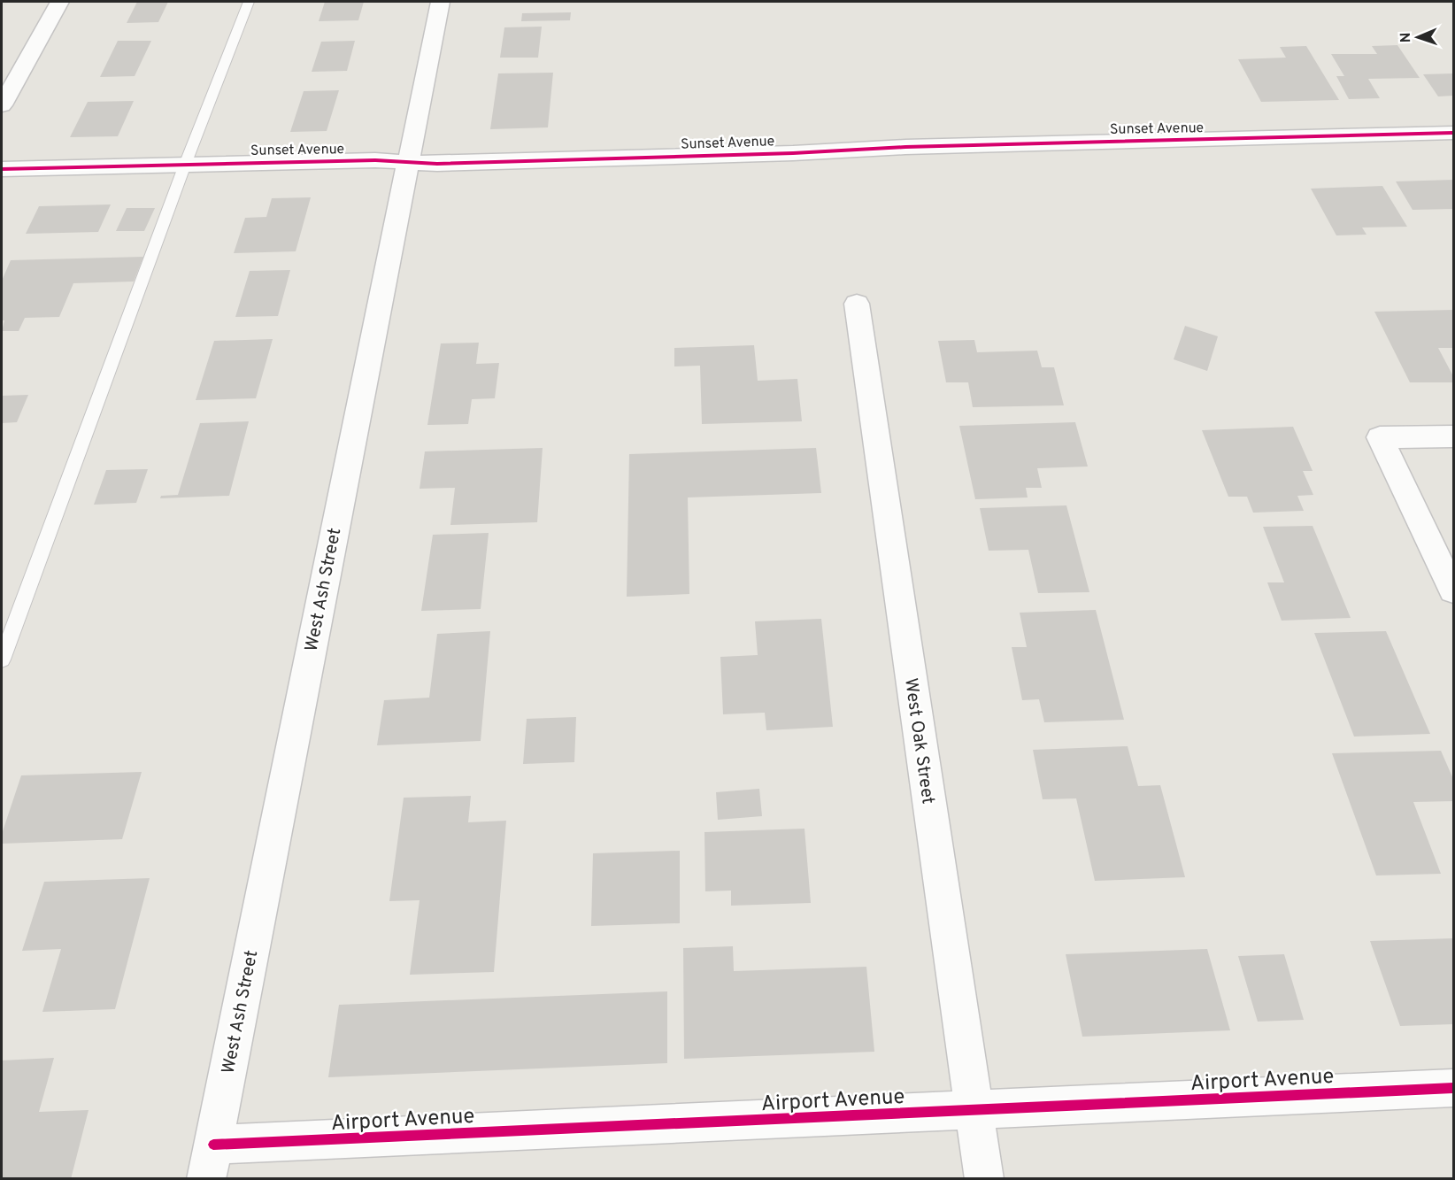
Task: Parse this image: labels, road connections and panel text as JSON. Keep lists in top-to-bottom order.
{
  "streets": {
    "street": [
      "Sunset Avenue",
      "West Ash Street",
      "West Oak Street",
      "Airport Avenue"
    ]
  },
  "crossings": [
    ["Sunset Avenue", "West Ash Street"],
    ["West Ash Street", "Airport Avenue"],
    ["West Oak Street", "Airport Avenue"]
  ],
  "north": "left"
}
